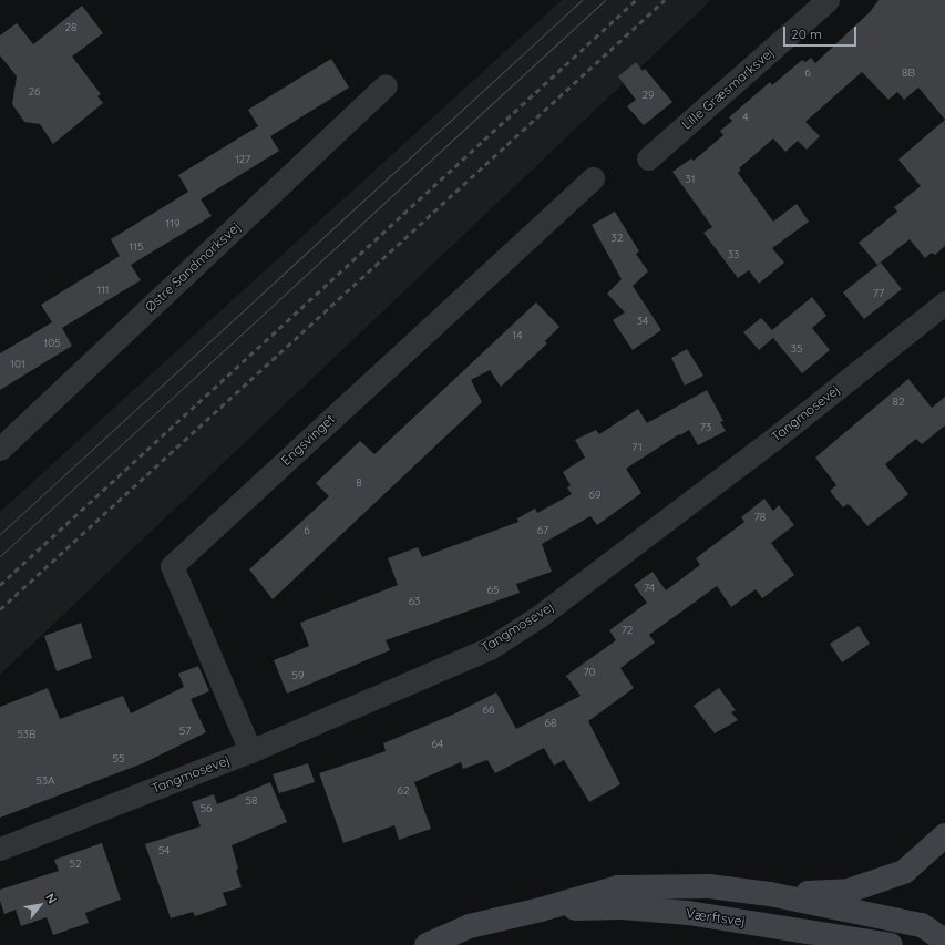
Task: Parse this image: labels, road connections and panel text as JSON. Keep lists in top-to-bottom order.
{
  "streets": {
    "street": [
      "Lille Græsmarksvej",
      "Østre Sandmarksvej",
      "Tangmosevej",
      "Engsvinget",
      "Værftsvej"
    ]
  },
  "crossings": [
    ["Tangmosevej", "Engsvinget"]
  ],
  "house_numbers": [
    "28",
    "6",
    "8B",
    "26",
    "29",
    "4",
    "127",
    "31",
    "119",
    "32",
    "115",
    "33",
    "111",
    "77",
    "34",
    "14",
    "105",
    "35",
    "101",
    "82",
    "73",
    "71",
    "8",
    "69",
    "78",
    "6",
    "67",
    "74",
    "65",
    "63",
    "72",
    "70",
    "59",
    "66",
    "68",
    "57",
    "53B",
    "64",
    "55",
    "53A",
    "62",
    "58",
    "56",
    "54",
    "52"
  ],
  "scale_bar": "20 m",
  "north": "top right"
}
